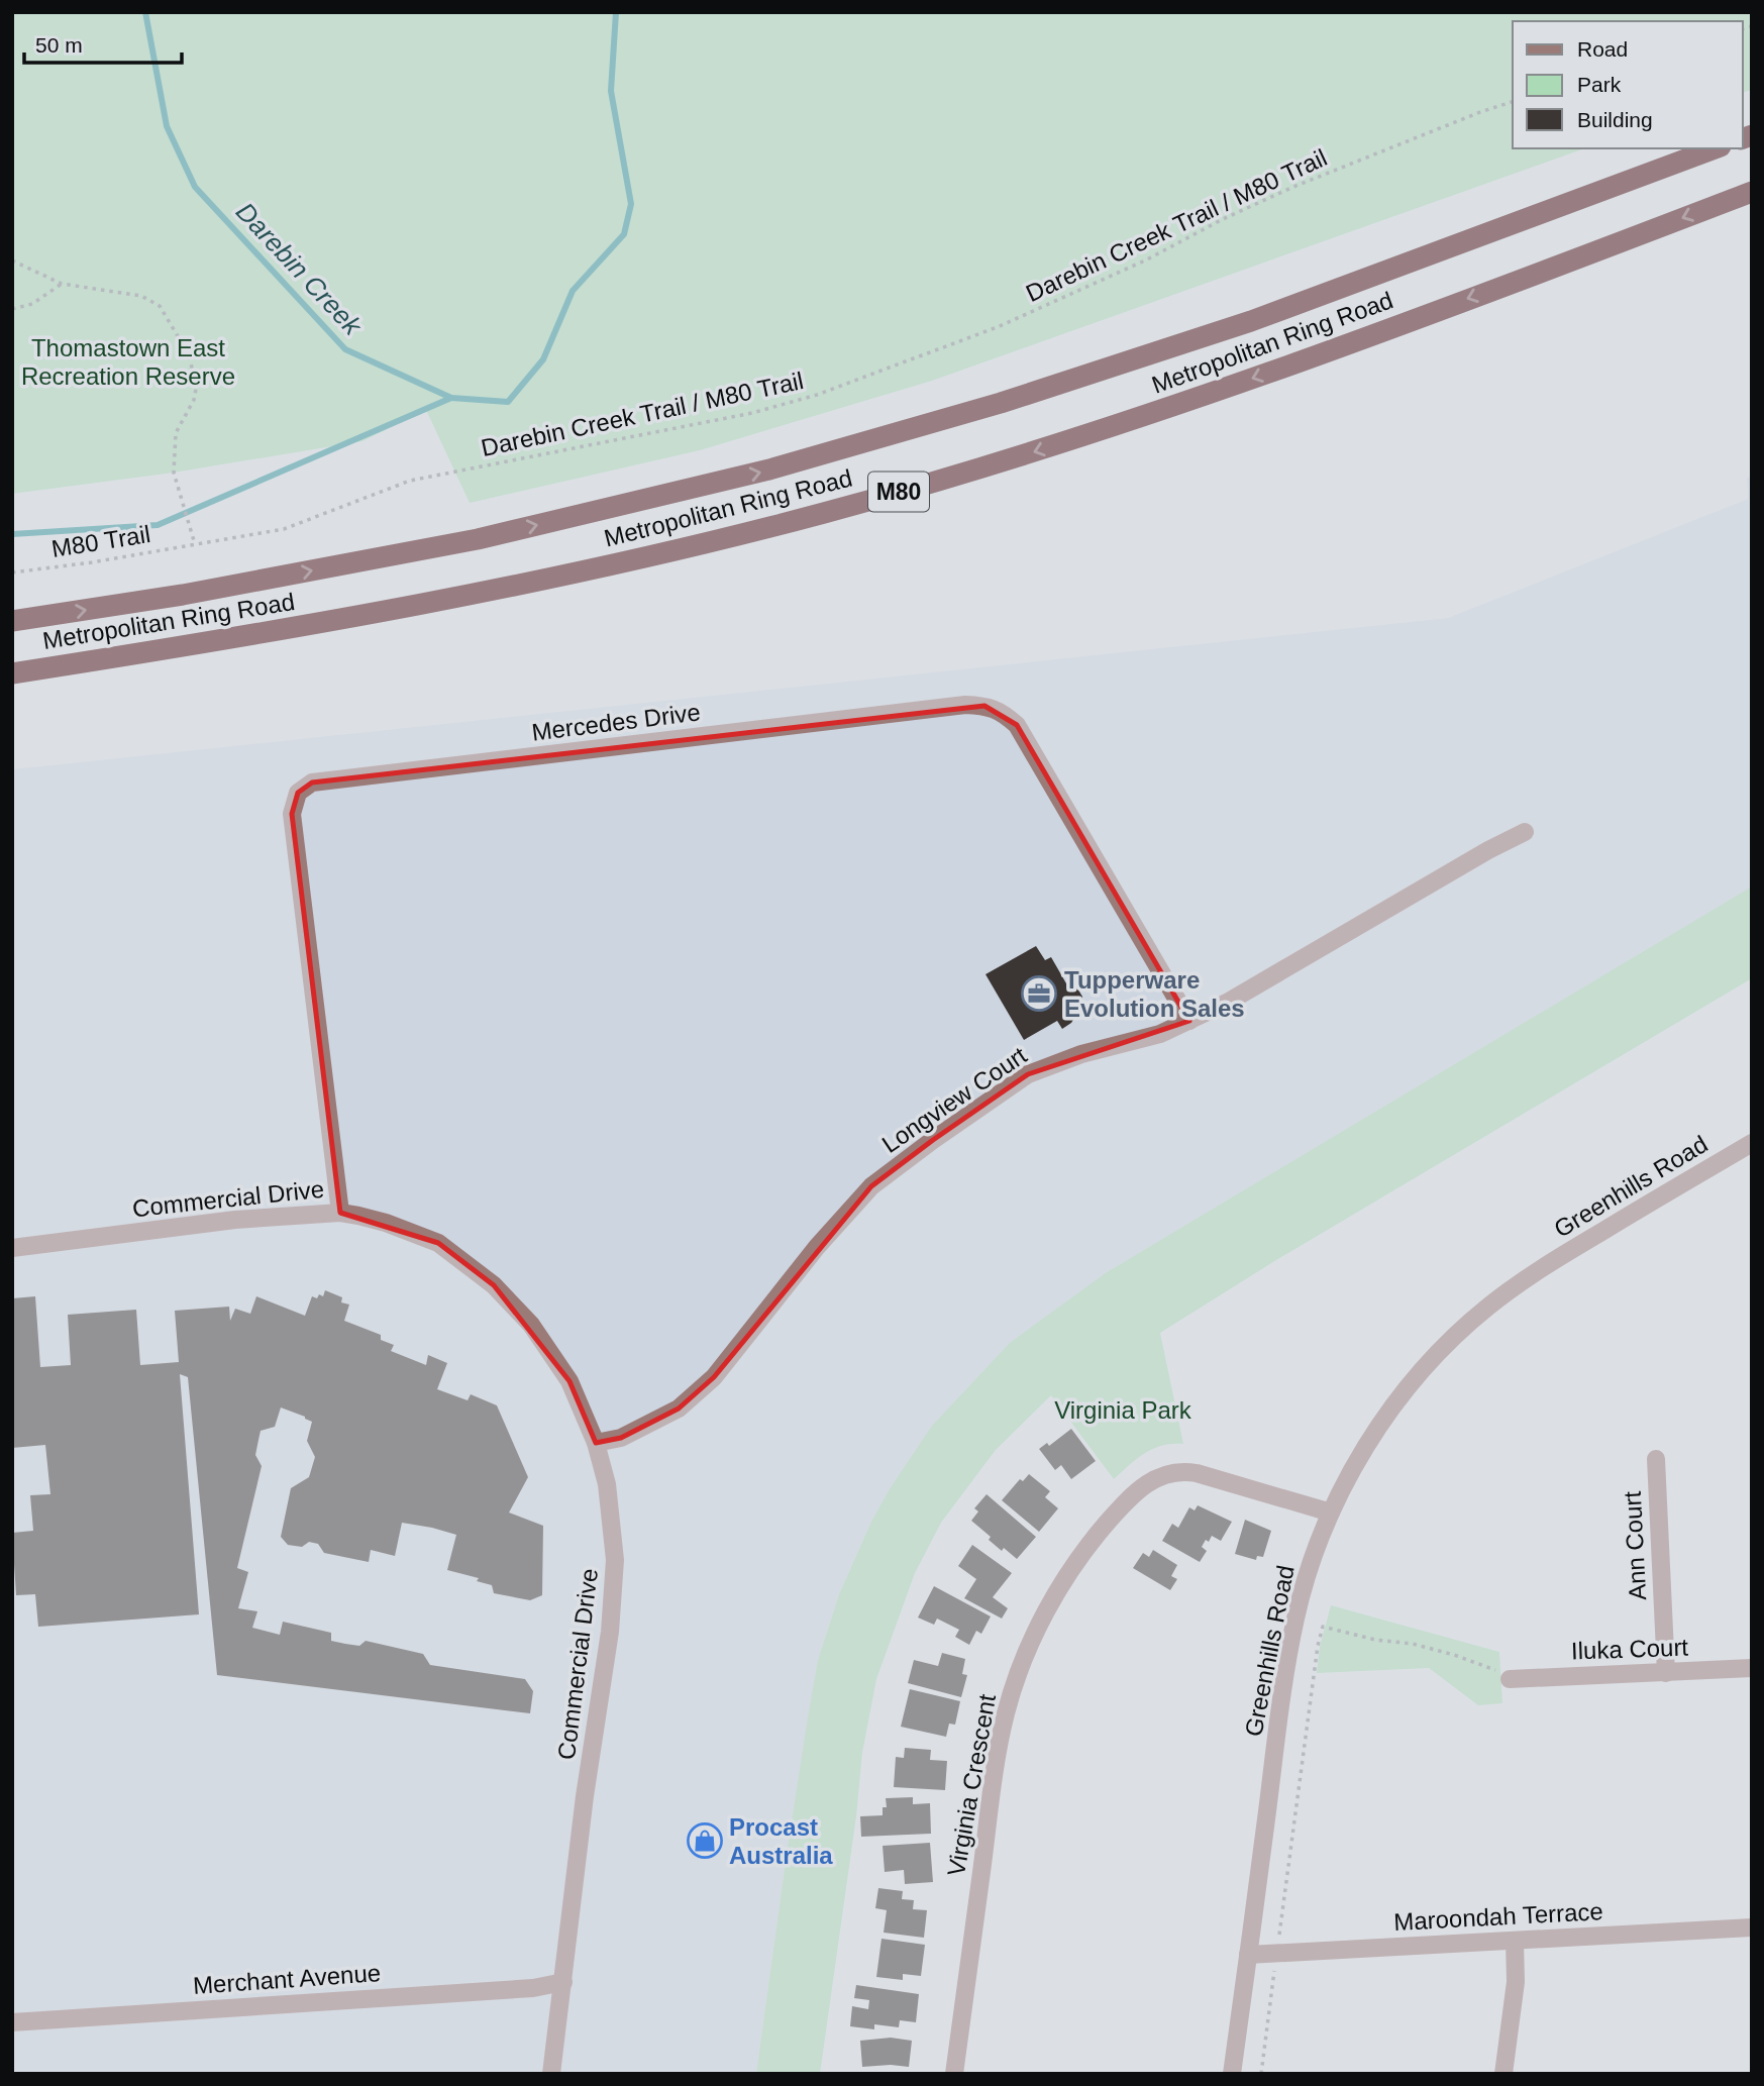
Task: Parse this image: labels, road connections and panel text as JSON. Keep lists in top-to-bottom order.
{
  "streets": {
    "highway": ["Metropolitan Ring Road", "M80"],
    "street": [
      "Mercedes Drive",
      "Longview Court",
      "Greenhills Road",
      "Commercial Drive",
      "Ann Court",
      "Iluka Court",
      "Virginia Crescent",
      "Maroondah Terrace",
      "Merchant Avenue"
    ],
    "path": ["Darebin Creek Trail / M80 Trail", "M80 Trail"]
  },
  "crossings": [
    ["Darebin Creek Trail / M80 Trail", "M80 Trail"],
    ["Mercedes Drive", "Longview Court"],
    ["Mercedes Drive", "Commercial Drive"],
    ["Longview Court", "Commercial Drive"],
    ["Greenhills Road", "Virginia Crescent"],
    ["Greenhills Road", "Maroondah Terrace"],
    ["Commercial Drive", "Merchant Avenue"],
    ["Ann Court", "Iluka Court"]
  ],
  "water": ["Darebin Creek"],
  "parks": ["Thomastown East Recreation Reserve", "Virginia Park"],
  "places": {
    "office": ["Tupperware Evolution Sales"],
    "shop": ["Procast Australia"]
  },
  "legend": ["Road", "Park", "Building"],
  "scale_bar": "50 m"
}
